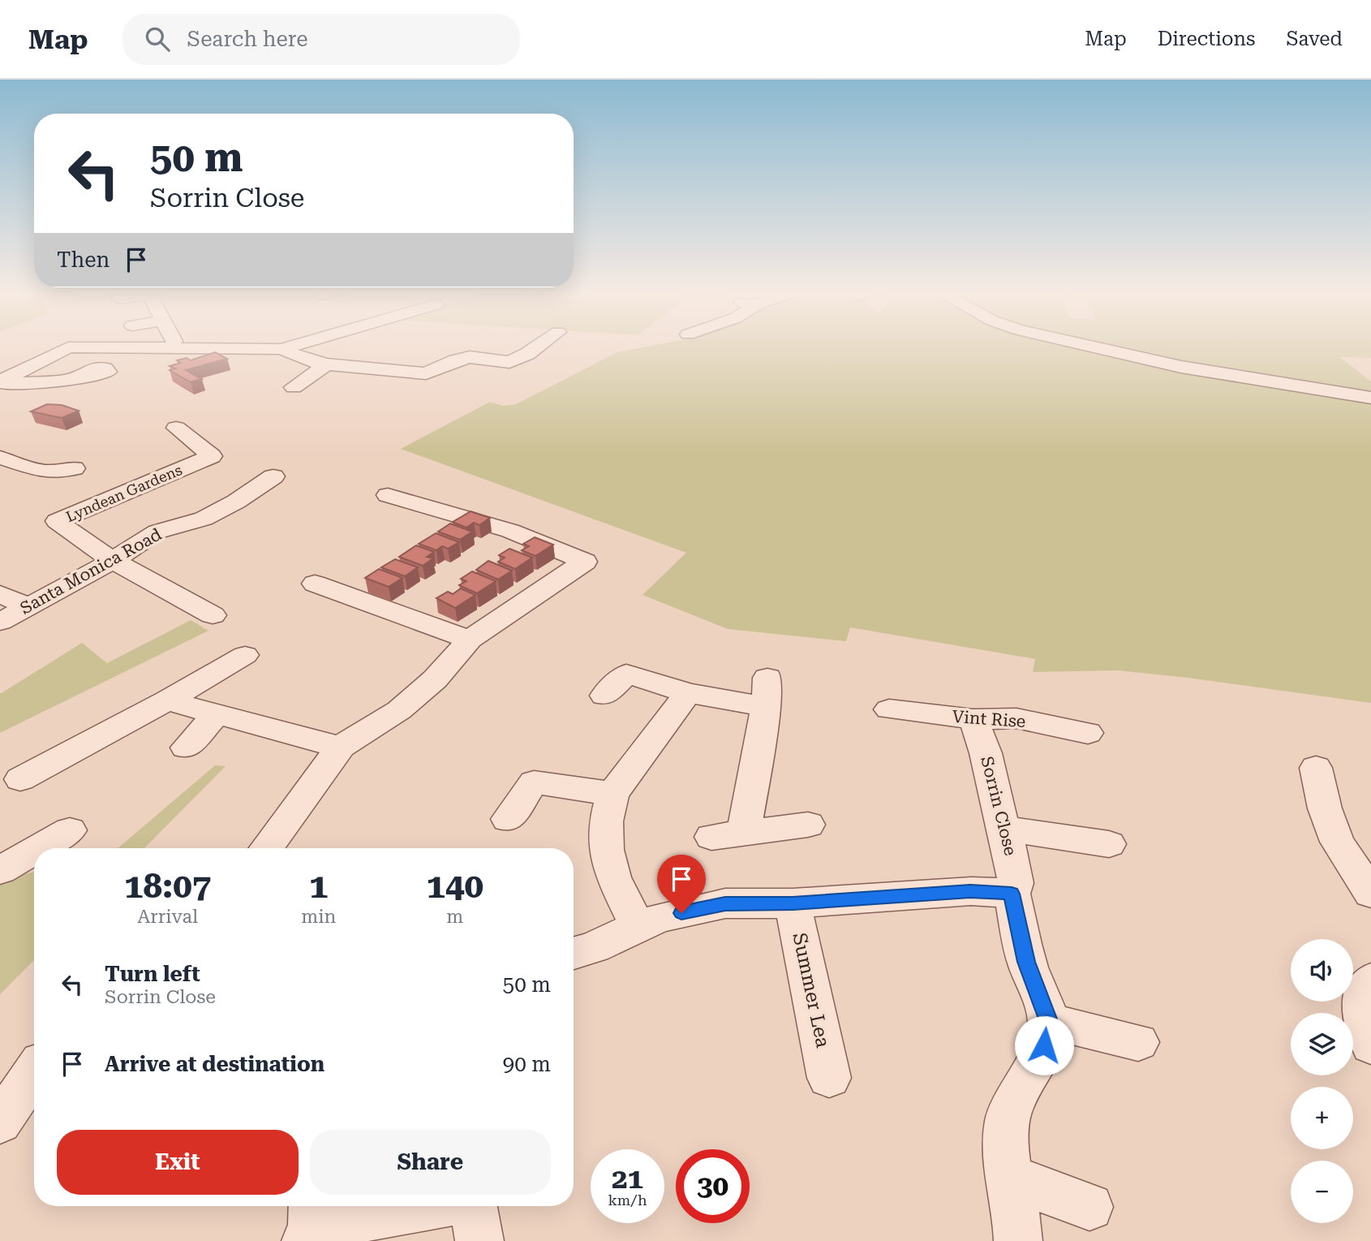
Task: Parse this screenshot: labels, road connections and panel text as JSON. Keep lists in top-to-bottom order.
{
  "streets": {
    "street": [
      "Lyndean Gardens",
      "Santa Monica Road",
      "Vint Rise",
      "Sorrin Close",
      "Summer Lea"
    ]
  },
  "crossings": [
    ["Lyndean Gardens", "Santa Monica Road"],
    ["Vint Rise", "Sorrin Close"]
  ],
  "page": {
    "header": "Map",
    "search": "Search here",
    "nav": ["Map", "Directions", "Saved"],
    "turn": ["50 m", "Sorrin Close"],
    "then": "Then",
    "eta": [
      "18:07",
      "Arrival",
      "1",
      "min",
      "140",
      "m"
    ],
    "map_buttons": ["+", "−"],
    "list": [
      {
        "name": "Turn left",
        "note": "Sorrin Close",
        "value": "50 m"
      },
      {
        "name": "Arrive at destination",
        "value": "90 m"
      }
    ],
    "buttons": ["Exit", "Share"],
    "speed": "21 km/h",
    "limit": "30"
  }
}
